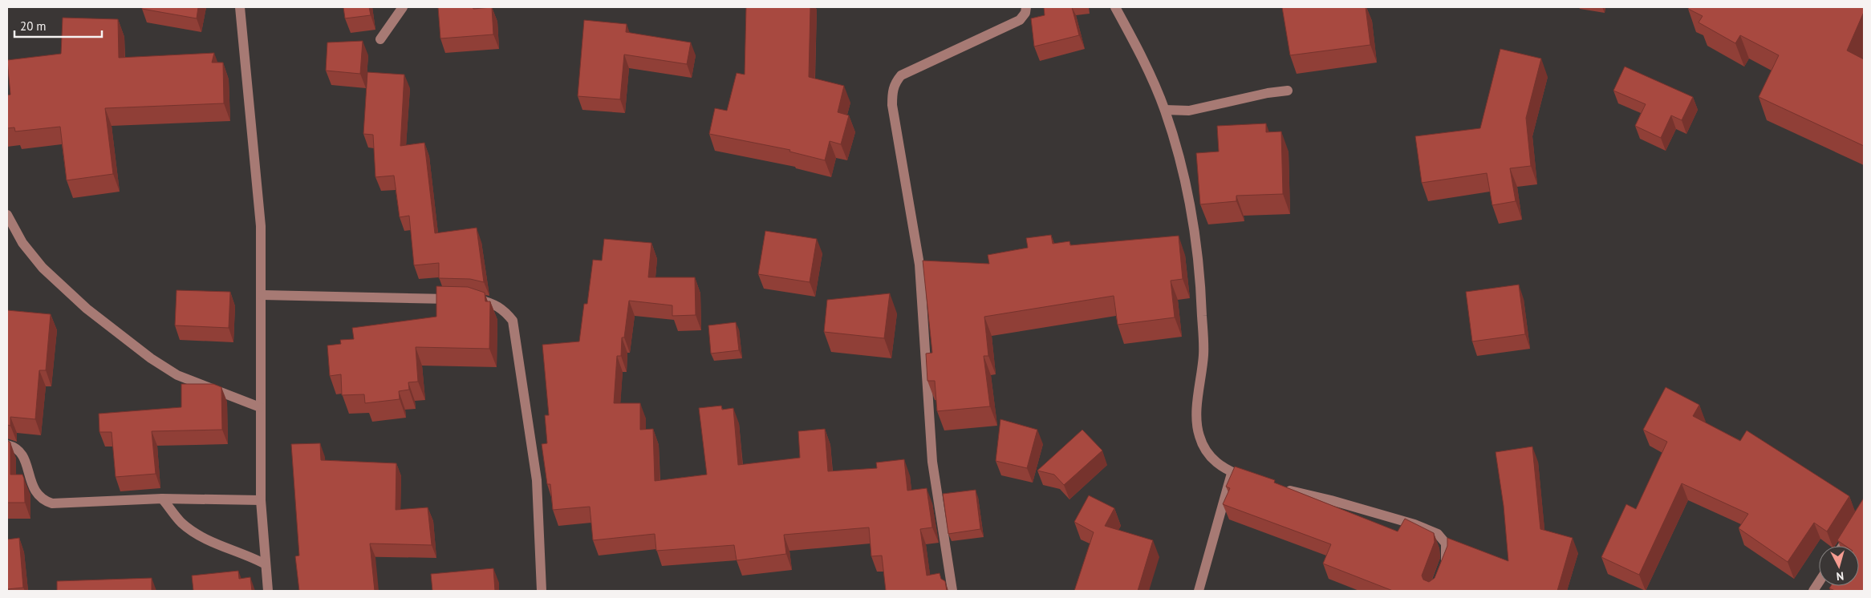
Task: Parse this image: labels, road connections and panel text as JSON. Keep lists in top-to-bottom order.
{
  "scale_bar": "20 m",
  "north": "bottom"
}
